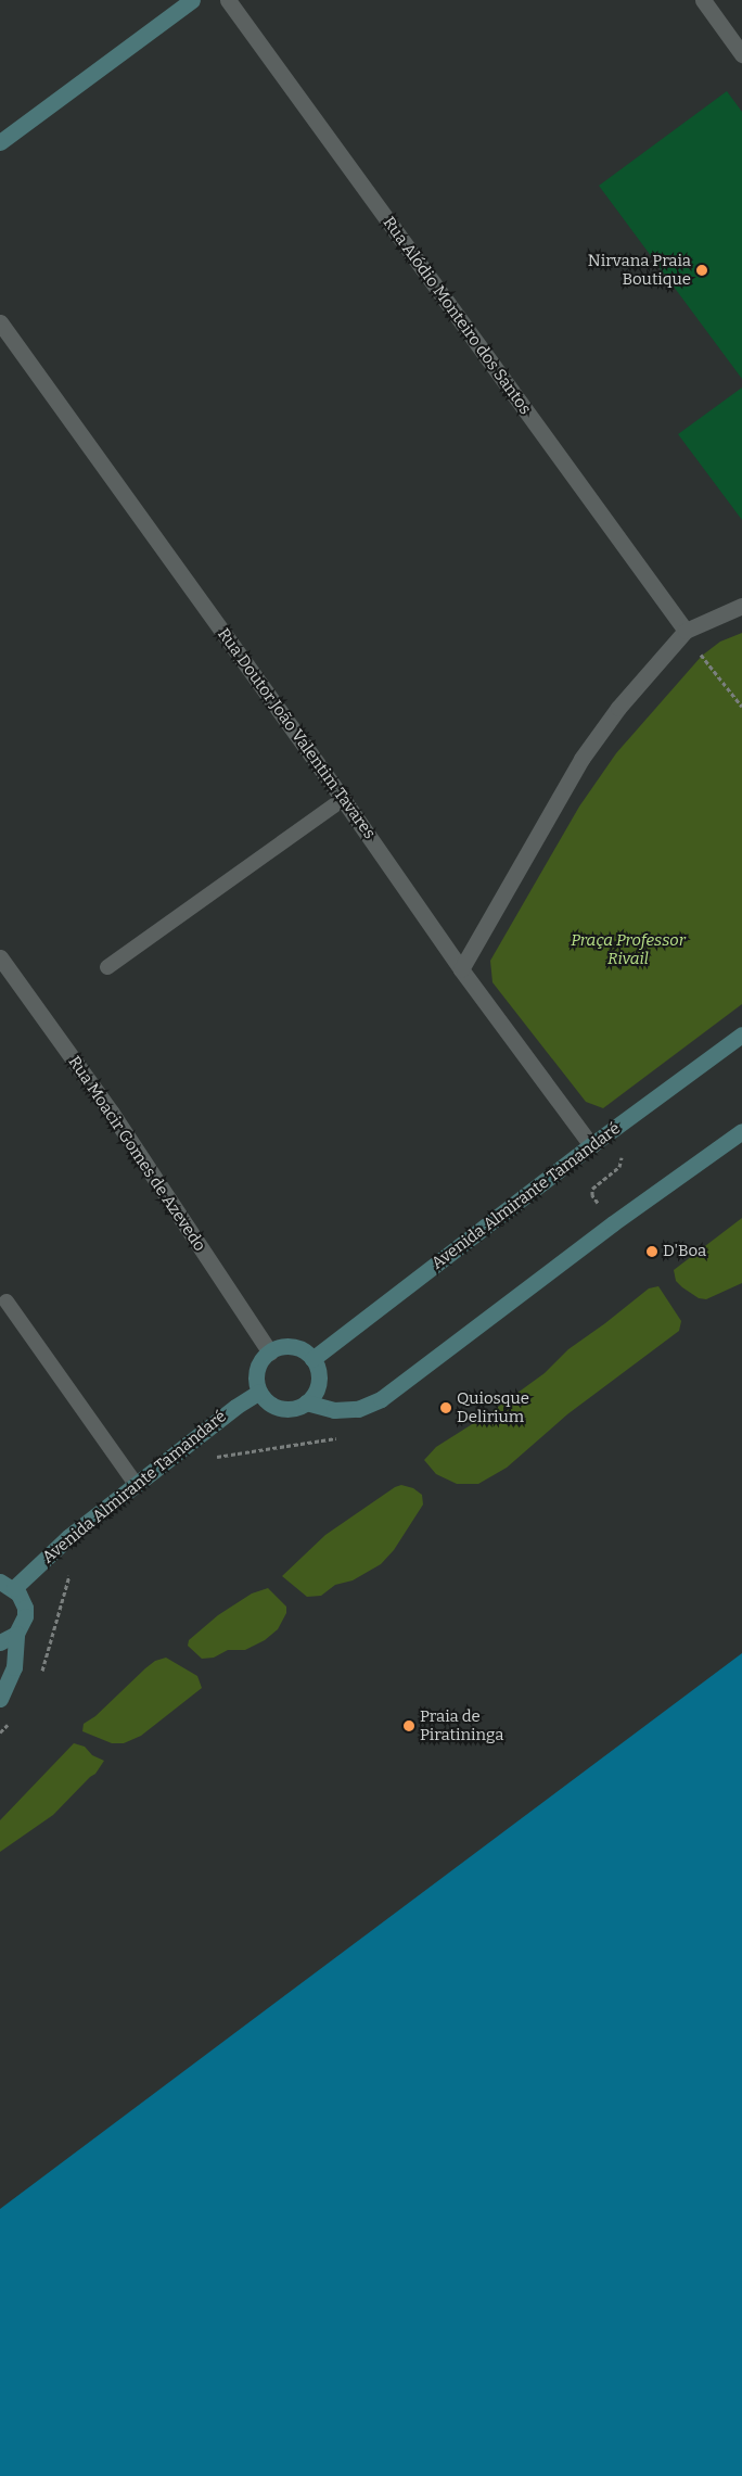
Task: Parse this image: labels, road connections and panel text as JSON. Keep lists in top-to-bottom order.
{
  "streets": {
    "street": [
      "Rua Alódio Monteiro dos Santos",
      "Rua Doutor João Valentim Tavares",
      "Rua Moacir Gomes de Azevedo",
      "Avenida Almirante Tamandaré"
    ]
  },
  "crossings": [
    ["Rua Doutor João Valentim Tavares", "Avenida Almirante Tamandaré"],
    ["Rua Moacir Gomes de Azevedo", "Avenida Almirante Tamandaré"]
  ],
  "parks": ["Praça Professor Rivail"],
  "places": [
    "Nirvana Praia Boutique",
    "D'Boa",
    "Quiosque Delirium",
    "Praia de Piratininga"
  ]
}
